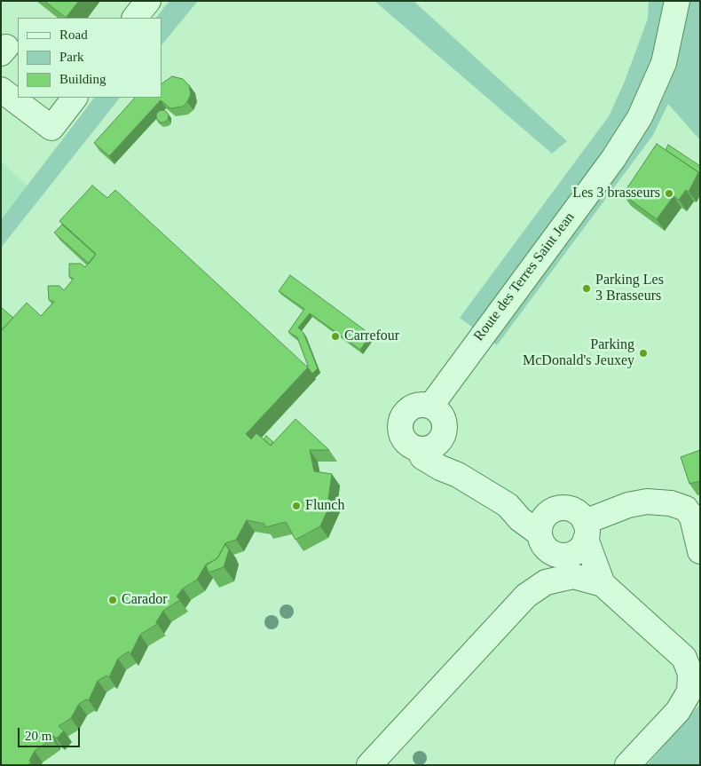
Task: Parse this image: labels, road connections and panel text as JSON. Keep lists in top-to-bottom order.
{
  "streets": {
    "street": ["Route des Terres Saint Jean"]
  },
  "places": [
    "Les 3 brasseurs",
    "Parking Les 3 Brasseurs",
    "Carrefour",
    "Parking McDonald's Jeuxey",
    "Flunch",
    "Carador"
  ],
  "legend": ["Road", "Park", "Building"],
  "scale_bar": "20 m"
}
